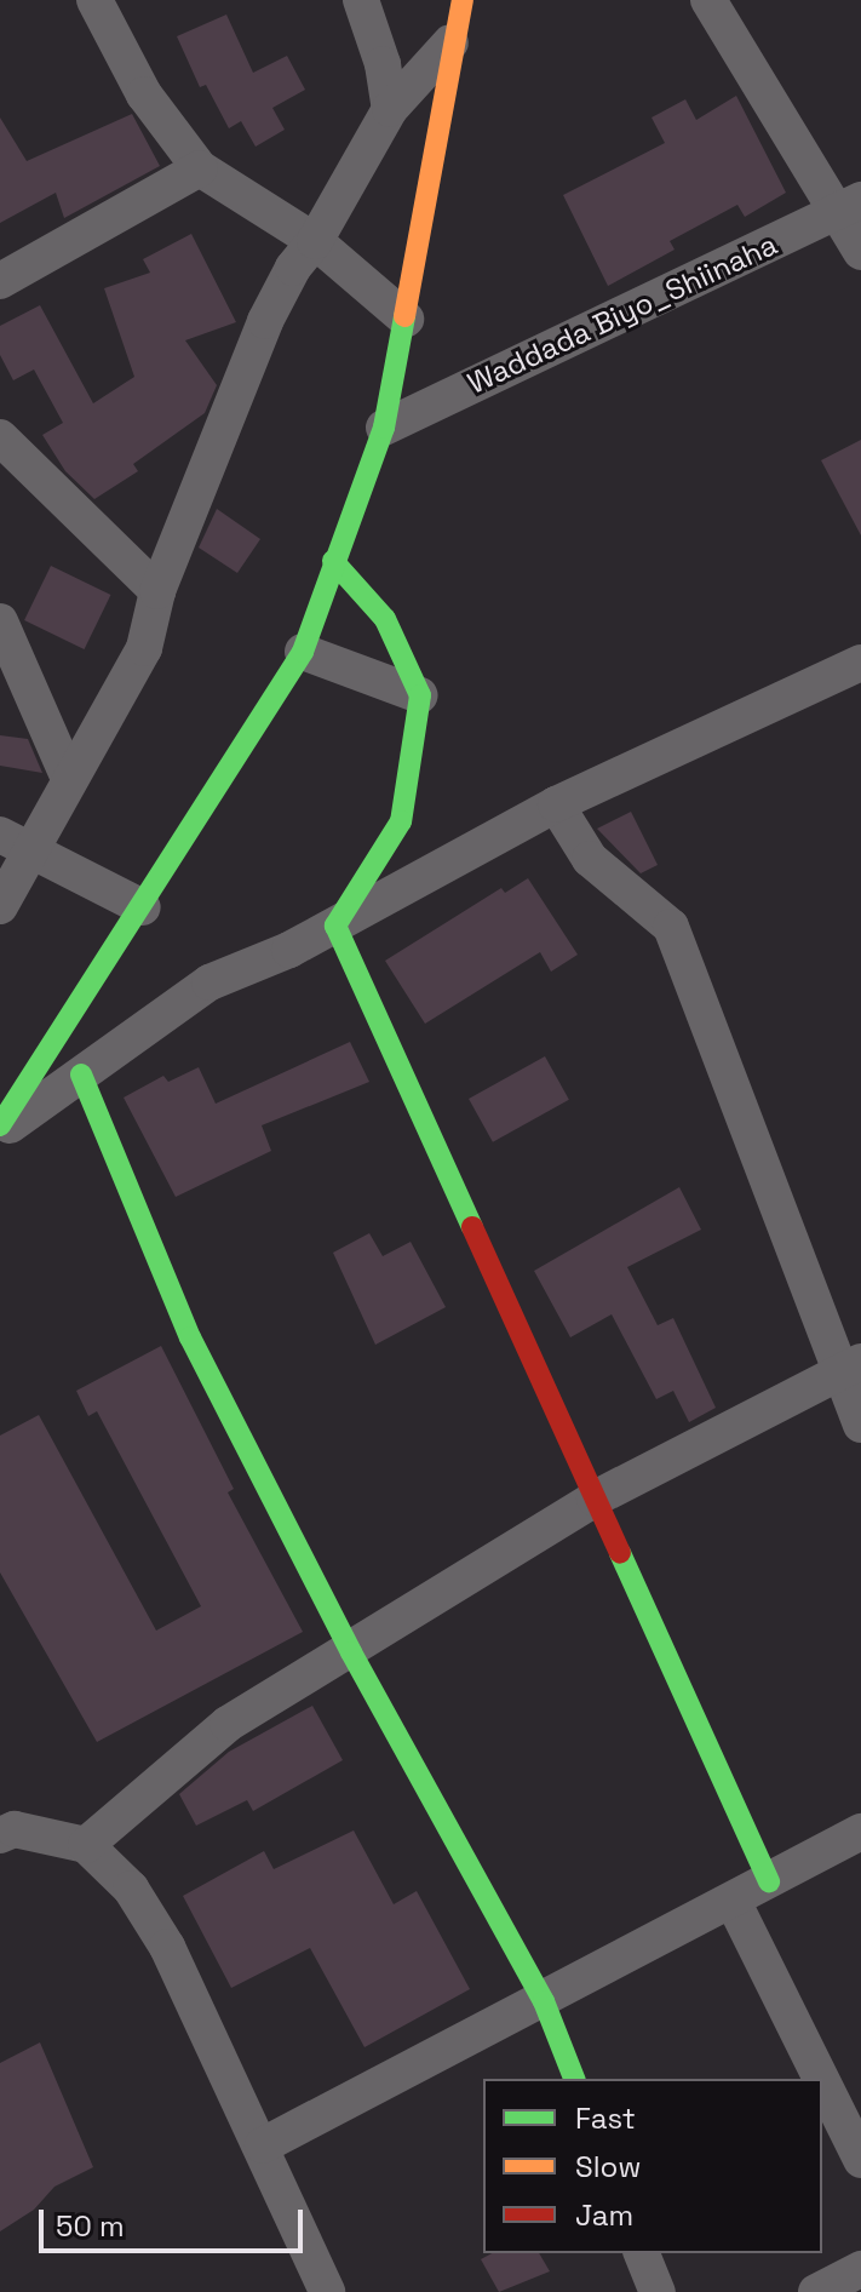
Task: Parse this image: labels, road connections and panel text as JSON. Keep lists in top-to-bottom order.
{
  "streets": {
    "street": ["Waddada Biyo_Shiinaha"]
  },
  "legend": ["Fast", "Slow", "Jam"],
  "scale_bar": "50 m"
}
